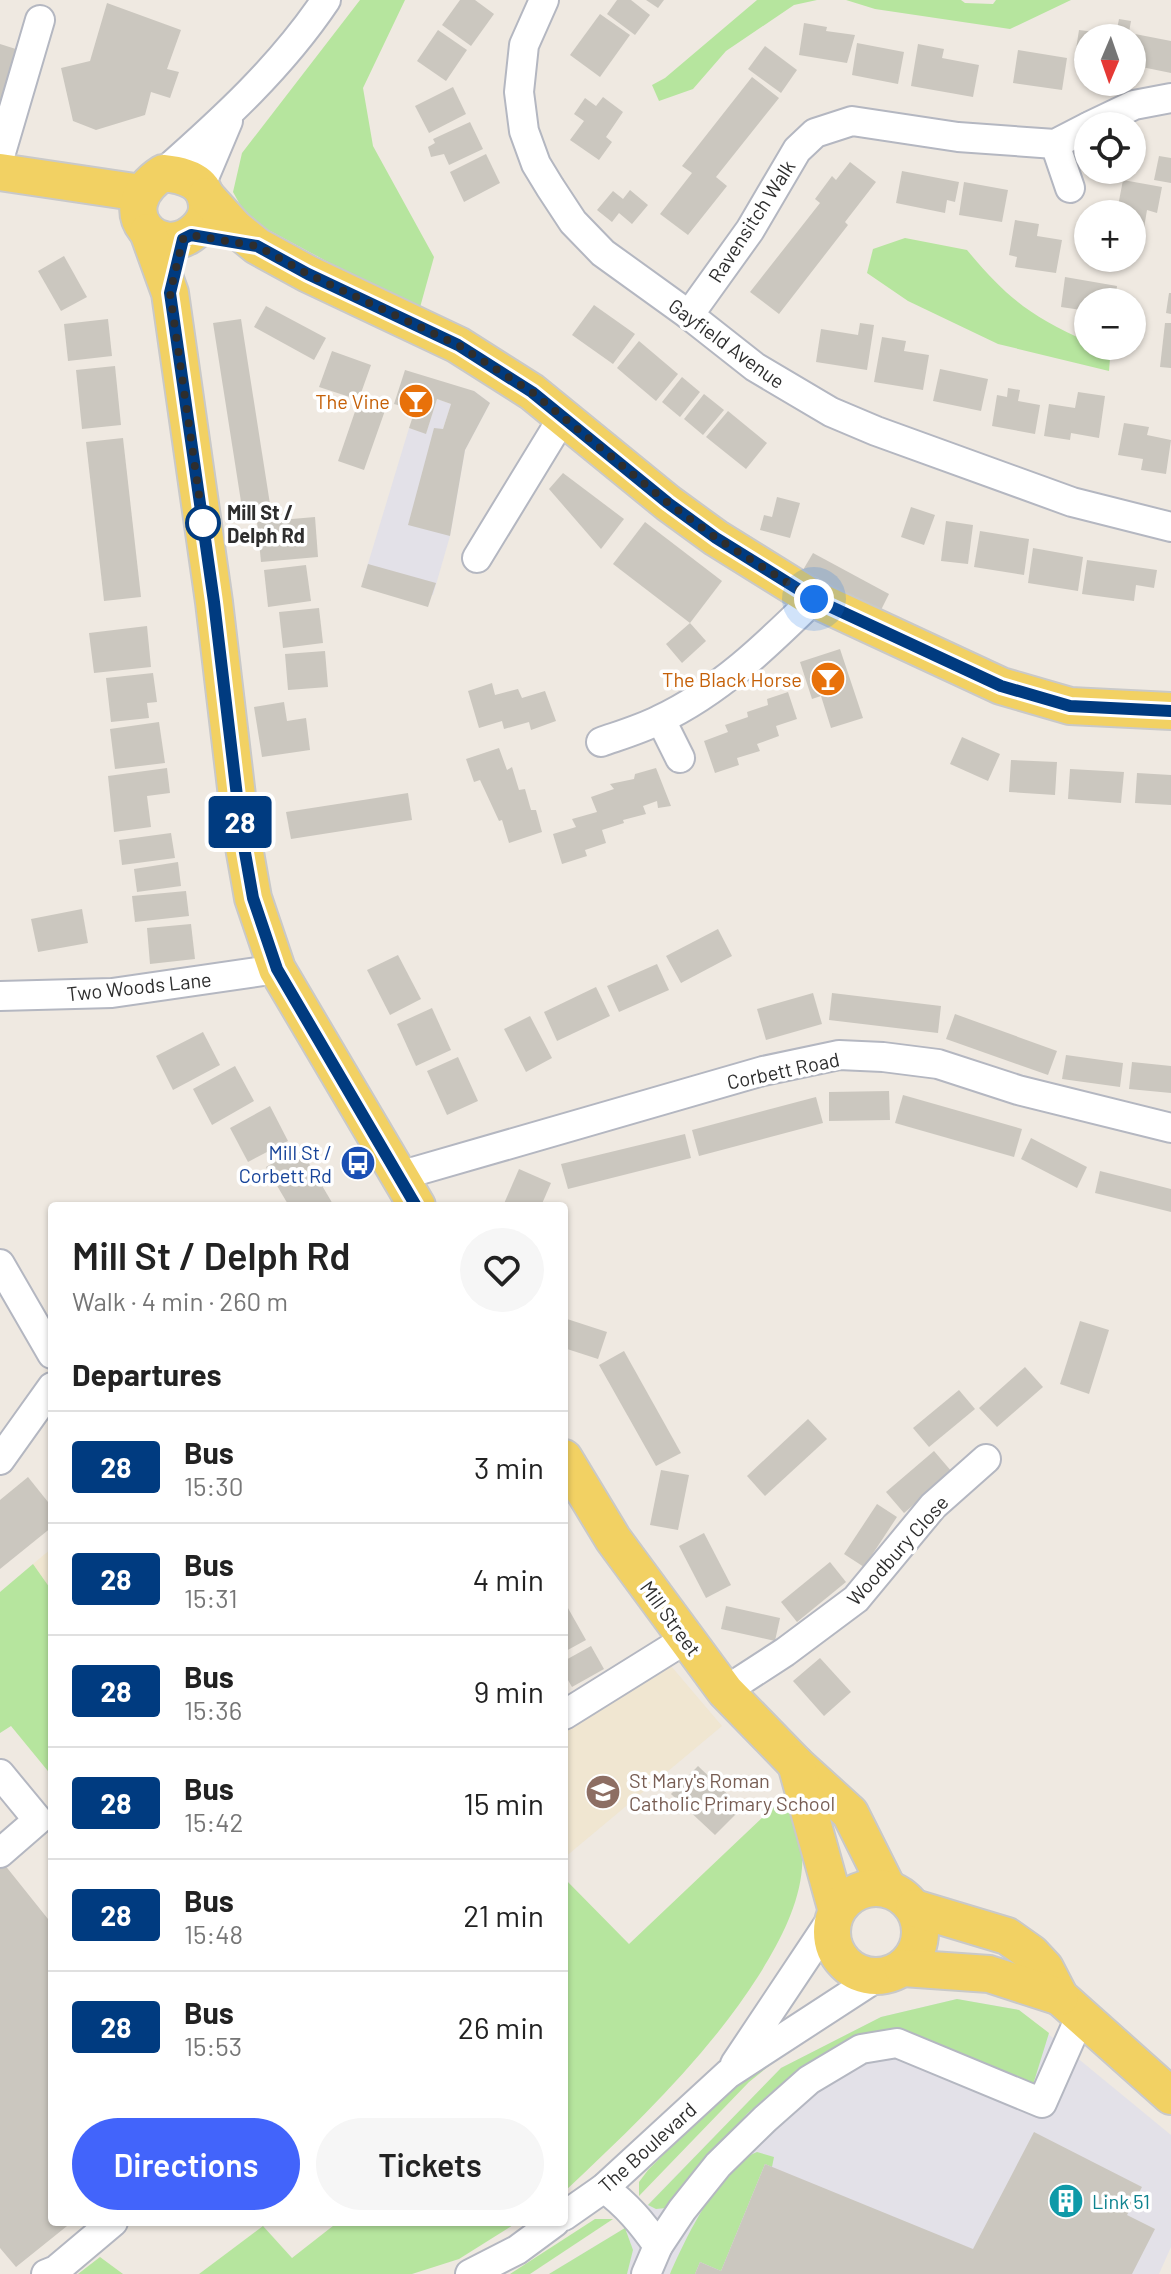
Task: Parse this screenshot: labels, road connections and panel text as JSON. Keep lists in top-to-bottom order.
{
  "streets": {
    "main road": ["Mill Street"],
    "street": [
      "Ravensitch Walk",
      "Gayfield Avenue",
      "Two Woods Lane",
      "Corbett Road",
      "Woodbury Close",
      "The Boulevard"
    ]
  },
  "crossings": [
    ["Ravensitch Walk", "Gayfield Avenue"],
    ["Woodbury Close", "Mill Street"],
    ["Mill Street", "The Boulevard"]
  ],
  "places": {
    "bar": ["The Vine", "The Black Horse"],
    "other": ["Mill St / Delph Rd"],
    "bus stop": ["Mill St / Corbett Rd"],
    "school or university": ["St Mary's Roman Catholic Primary School"],
    "building": ["Link 51"]
  },
  "lines": ["bus line 28"],
  "north": "bottom",
  "page": {
    "on_map": "28",
    "map_buttons": ["+", "−"],
    "heading": [
      ["Mill St / Delph Rd", "Walk · 4 min · 260 m"],
      "Departures"
    ],
    "list": [
      {
        "mark": "28",
        "name": "Bus",
        "note": "15:30",
        "value": "3 min"
      },
      {
        "mark": "28",
        "name": "Bus",
        "note": "15:31",
        "value": "4 min"
      },
      {
        "mark": "28",
        "name": "Bus",
        "note": "15:36",
        "value": "9 min"
      },
      {
        "mark": "28",
        "name": "Bus",
        "note": "15:42",
        "value": "15 min"
      },
      {
        "mark": "28",
        "name": "Bus",
        "note": "15:48",
        "value": "21 min"
      },
      {
        "mark": "28",
        "name": "Bus",
        "note": "15:53",
        "value": "26 min"
      }
    ],
    "buttons": ["Directions", "Tickets"]
  }
}
